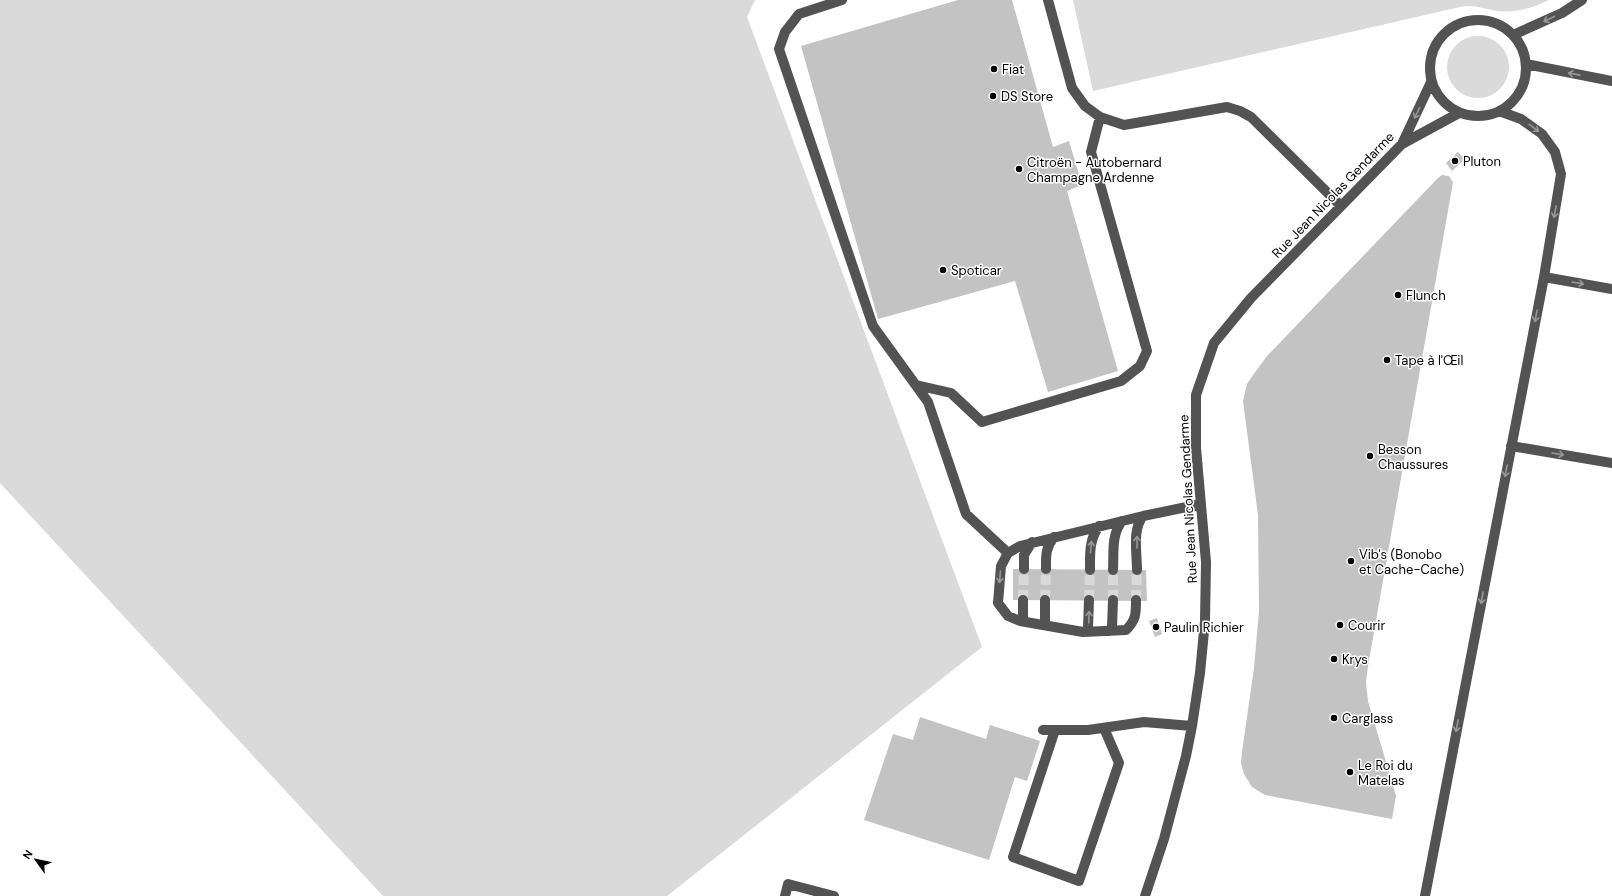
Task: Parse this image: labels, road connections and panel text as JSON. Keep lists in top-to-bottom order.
{
  "streets": {
    "street": ["Rue Jean Nicolas Gendarme"]
  },
  "places": [
    "Fiat",
    "DS Store",
    "Pluton",
    "Citroën - Autobernard Champagne Ardenne",
    "Spoticar",
    "Flunch",
    "Tape à l'Œil",
    "Besson Chaussures",
    "Vib's (Bonobo et Cache-Cache)",
    "Courir",
    "Paulin Richier",
    "Krys",
    "Carglass",
    "Le Roi du Matelas"
  ],
  "north": "top left"
}
